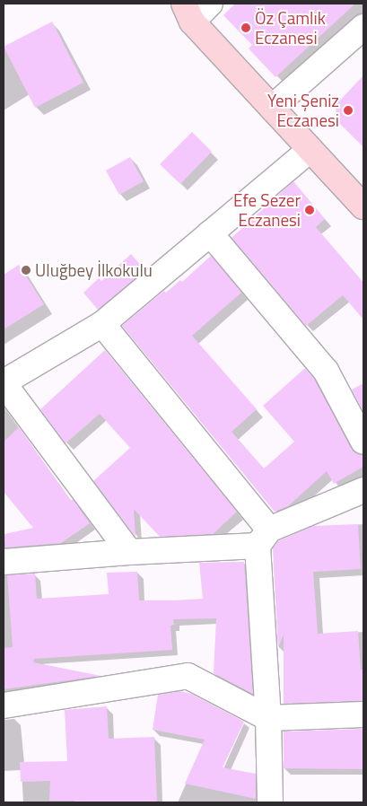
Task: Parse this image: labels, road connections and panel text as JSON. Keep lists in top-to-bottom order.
{
  "places": [
    "Öz Çamlık Eczanesi",
    "Yeni Şeniz Eczanesi",
    "Efe Sezer Eczanesi",
    "Uluğbey İlkokulu"
  ]
}
